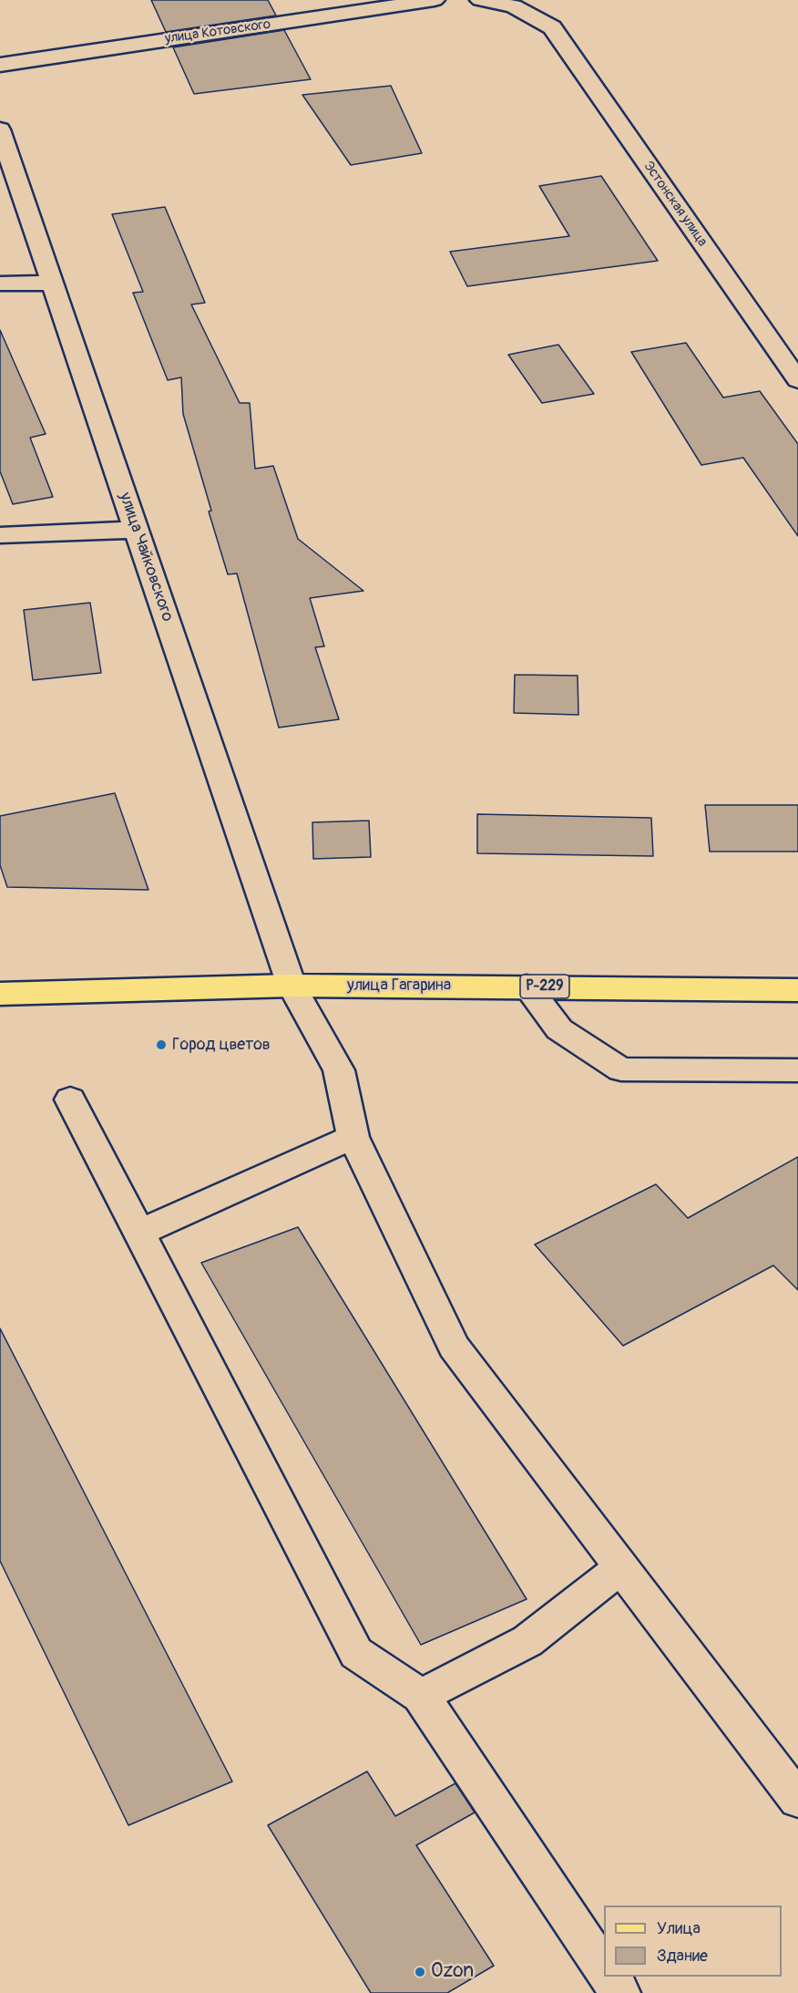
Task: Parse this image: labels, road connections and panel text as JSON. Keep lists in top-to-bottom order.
{
  "streets": {
    "main road": ["улица Гагарина", "Р-229"],
    "street": ["улица Котовского", "Эстонская улица", "улица Чайковского"]
  },
  "crossings": [
    ["улица Чайковского", "улица Гагарина"]
  ],
  "places": ["Город цветов", "Ozon"],
  "legend": ["Улица", "Здание"]
}
